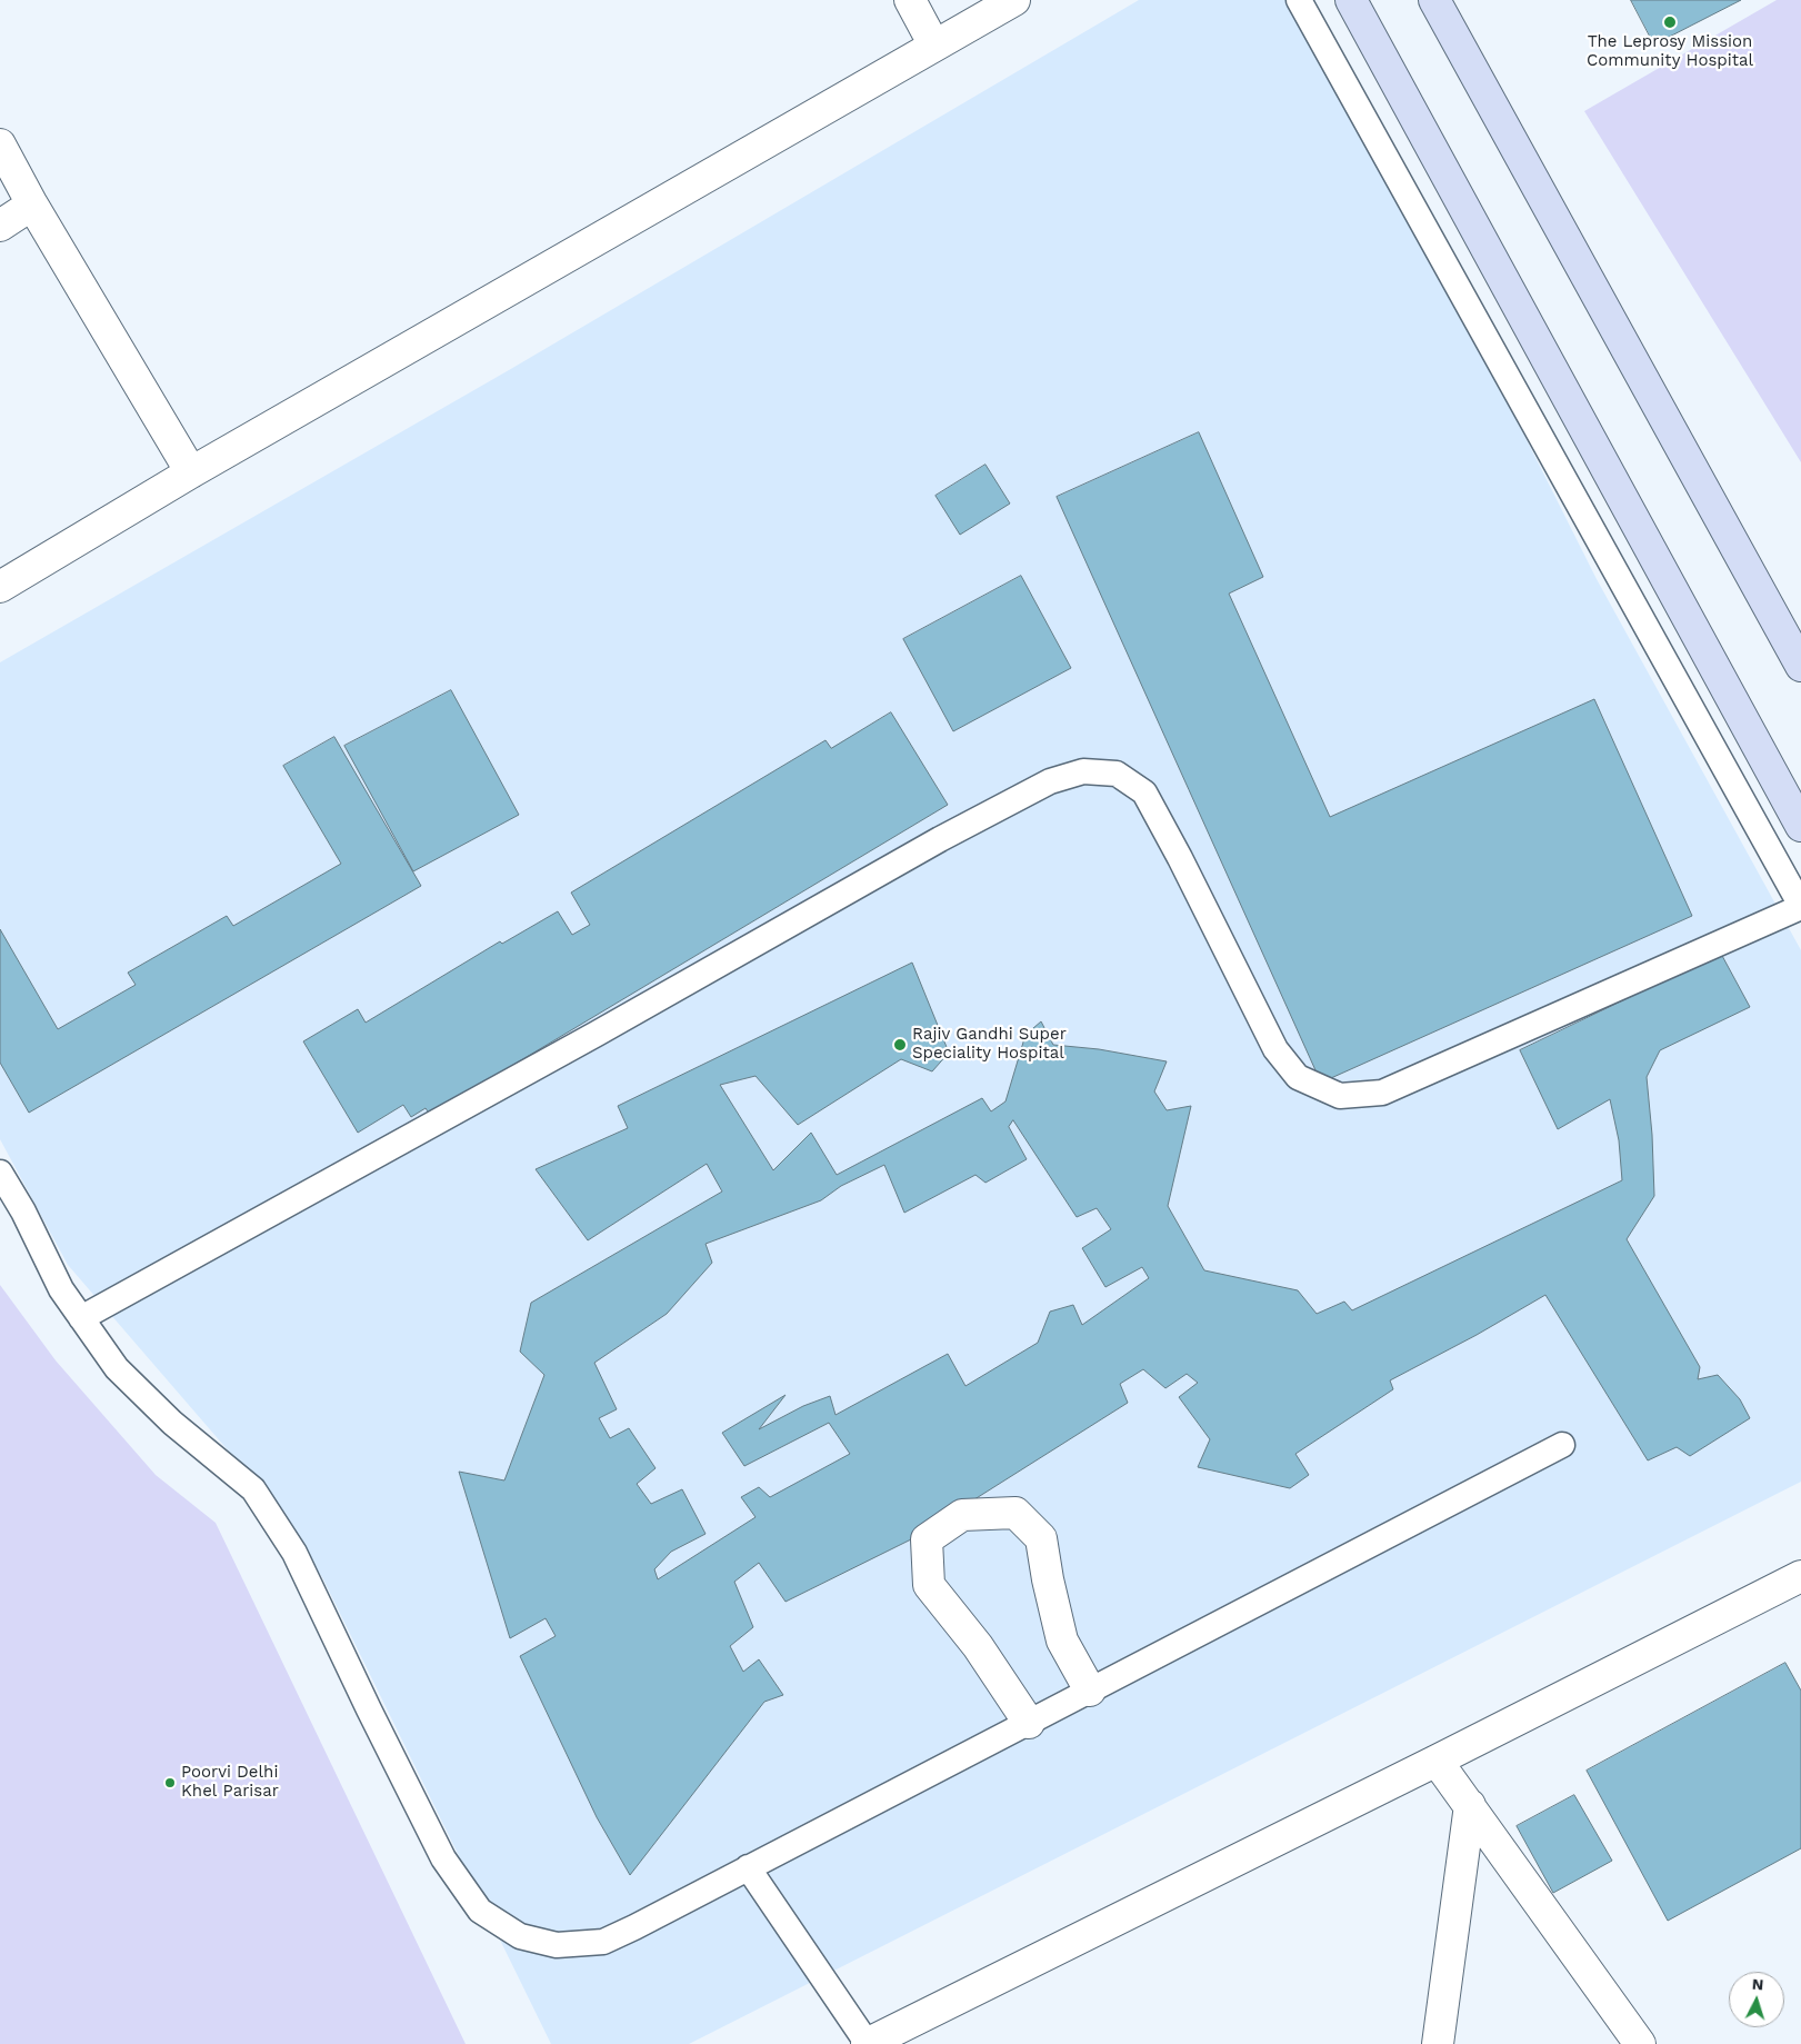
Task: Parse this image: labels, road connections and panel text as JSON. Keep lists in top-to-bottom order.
{
  "places": ["The Leprosy Mission Community Hospital", "Rajiv Gandhi Super Speciality Hospital", "Poorvi Delhi Khel Parisar"],
  "north": "top"
}
